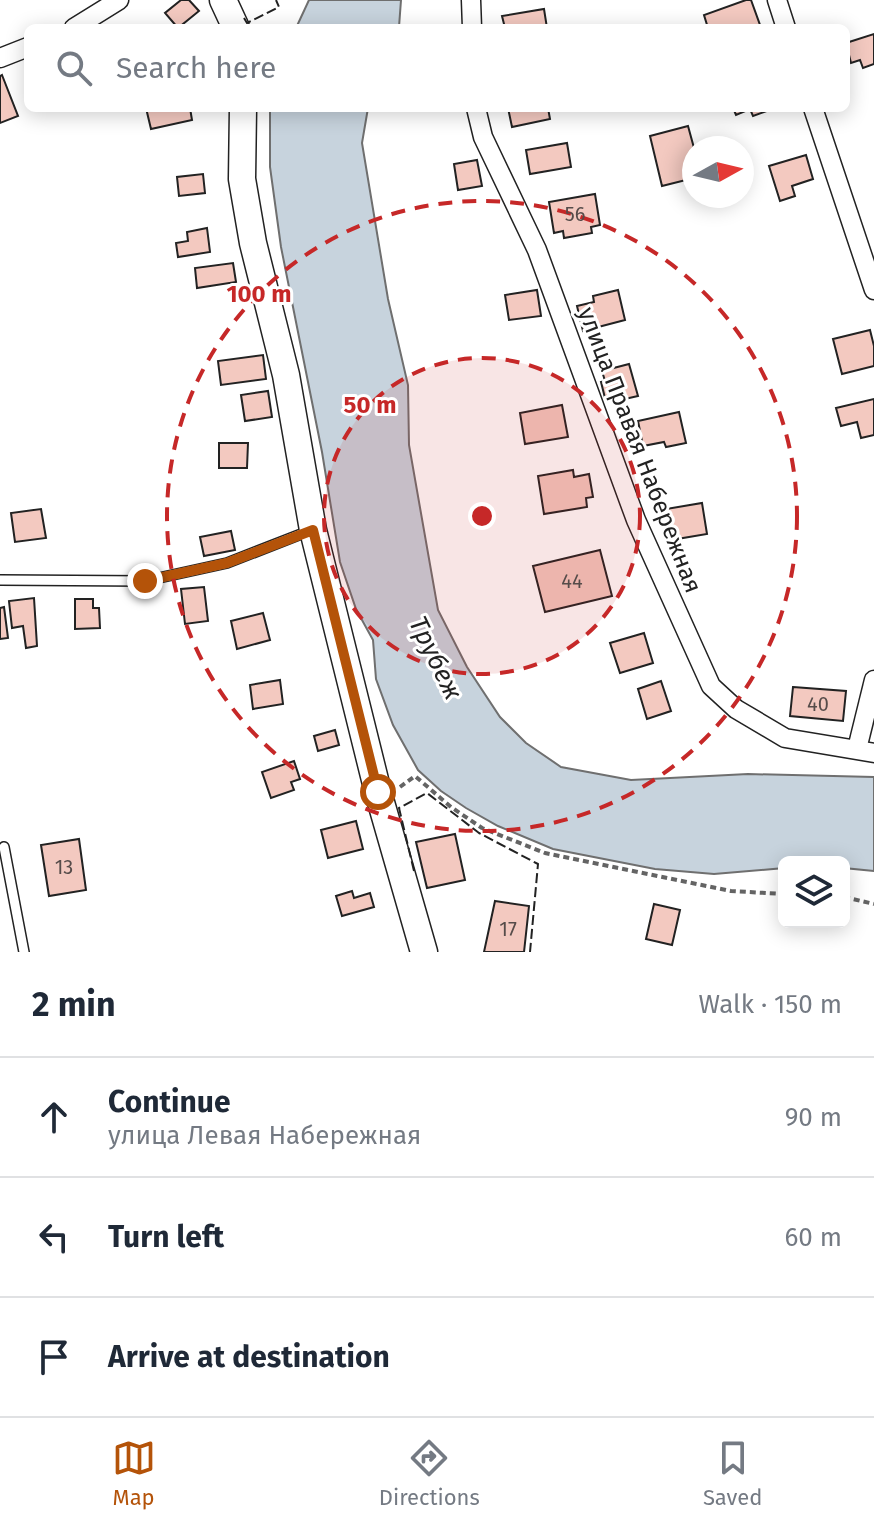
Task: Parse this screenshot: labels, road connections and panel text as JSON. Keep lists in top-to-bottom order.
{
  "streets": {
    "street": ["улица Правая Набережная"]
  },
  "water": ["Трубеж"],
  "house_numbers": [
    "56",
    "44",
    "40",
    "13",
    "17"
  ],
  "north": "right",
  "page": {
    "search": "Search here",
    "heading": ["2 min", "Walk · 150 m"],
    "list": [
      ["Continue", "улица Левая Набережная", "90 m"],
      ["Turn left", "60 m"],
      "Arrive at destination"
    ],
    "nav": ["Map", "Directions", "Saved"]
  },
  "rings": ["100 m", "50 m"]
}
